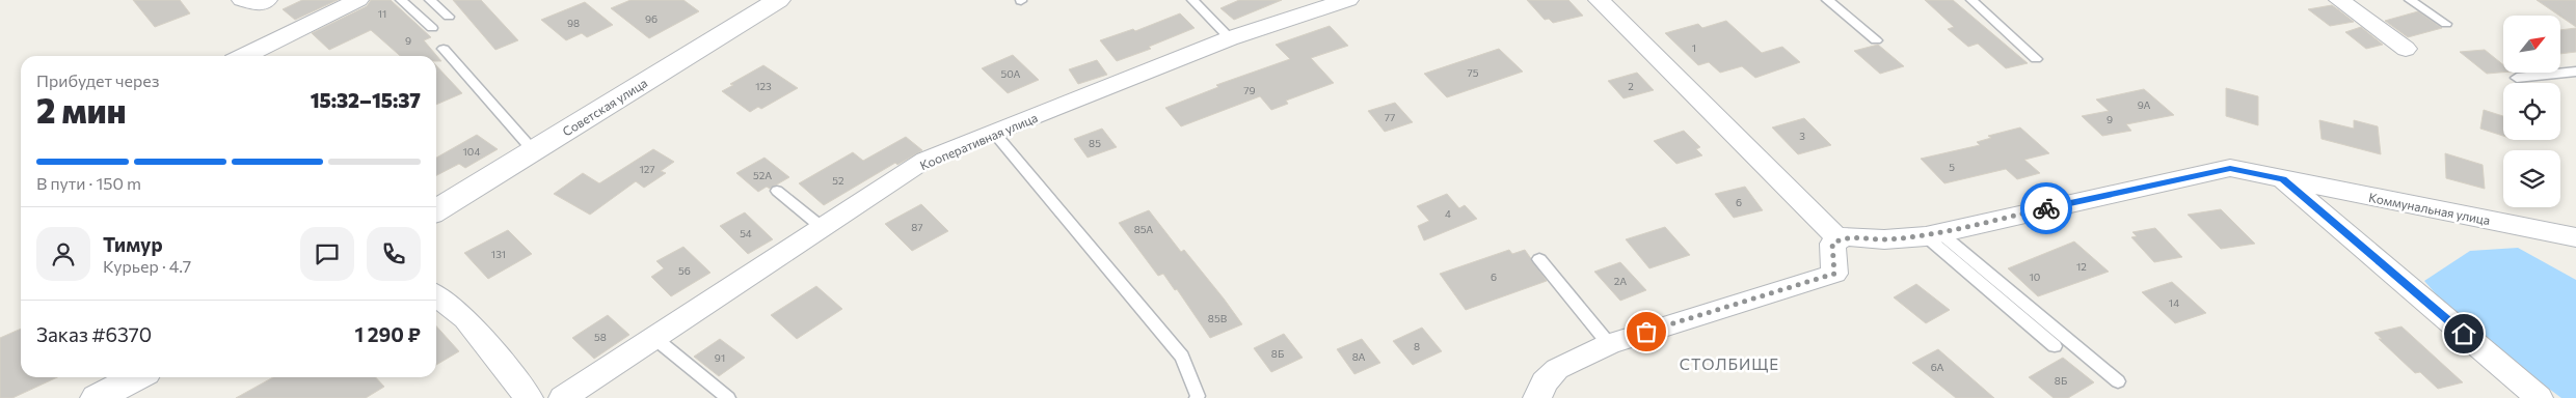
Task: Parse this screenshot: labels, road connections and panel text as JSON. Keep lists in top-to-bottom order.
{
  "streets": {
    "street": ["Советская улица", "Кооперативная улица", "Коммунальная улица"]
  },
  "districts": ["СТОЛБИЩЕ"],
  "house_numbers": [
    "11",
    "96",
    "98",
    "9",
    "1",
    "75",
    "50А",
    "123",
    "2",
    "79",
    "9А",
    "77",
    "9",
    "3",
    "85",
    "104",
    "5",
    "127",
    "52А",
    "52",
    "6",
    "4",
    "87",
    "85А",
    "54",
    "131",
    "12",
    "56",
    "6",
    "10",
    "2А",
    "14",
    "85В",
    "58",
    "8",
    "8Б",
    "8А",
    "91",
    "6А",
    "8Б"
  ],
  "north": "top right",
  "page": {
    "heading": ["2 мин", "Прибудет через", "15:32–15:37"],
    "panel": [
      "Тимур",
      "Курьер · 4.7",
      "Заказ #6370",
      "1 290 ₽"
    ],
    "bar": "В пути · 150 m"
  }
}
